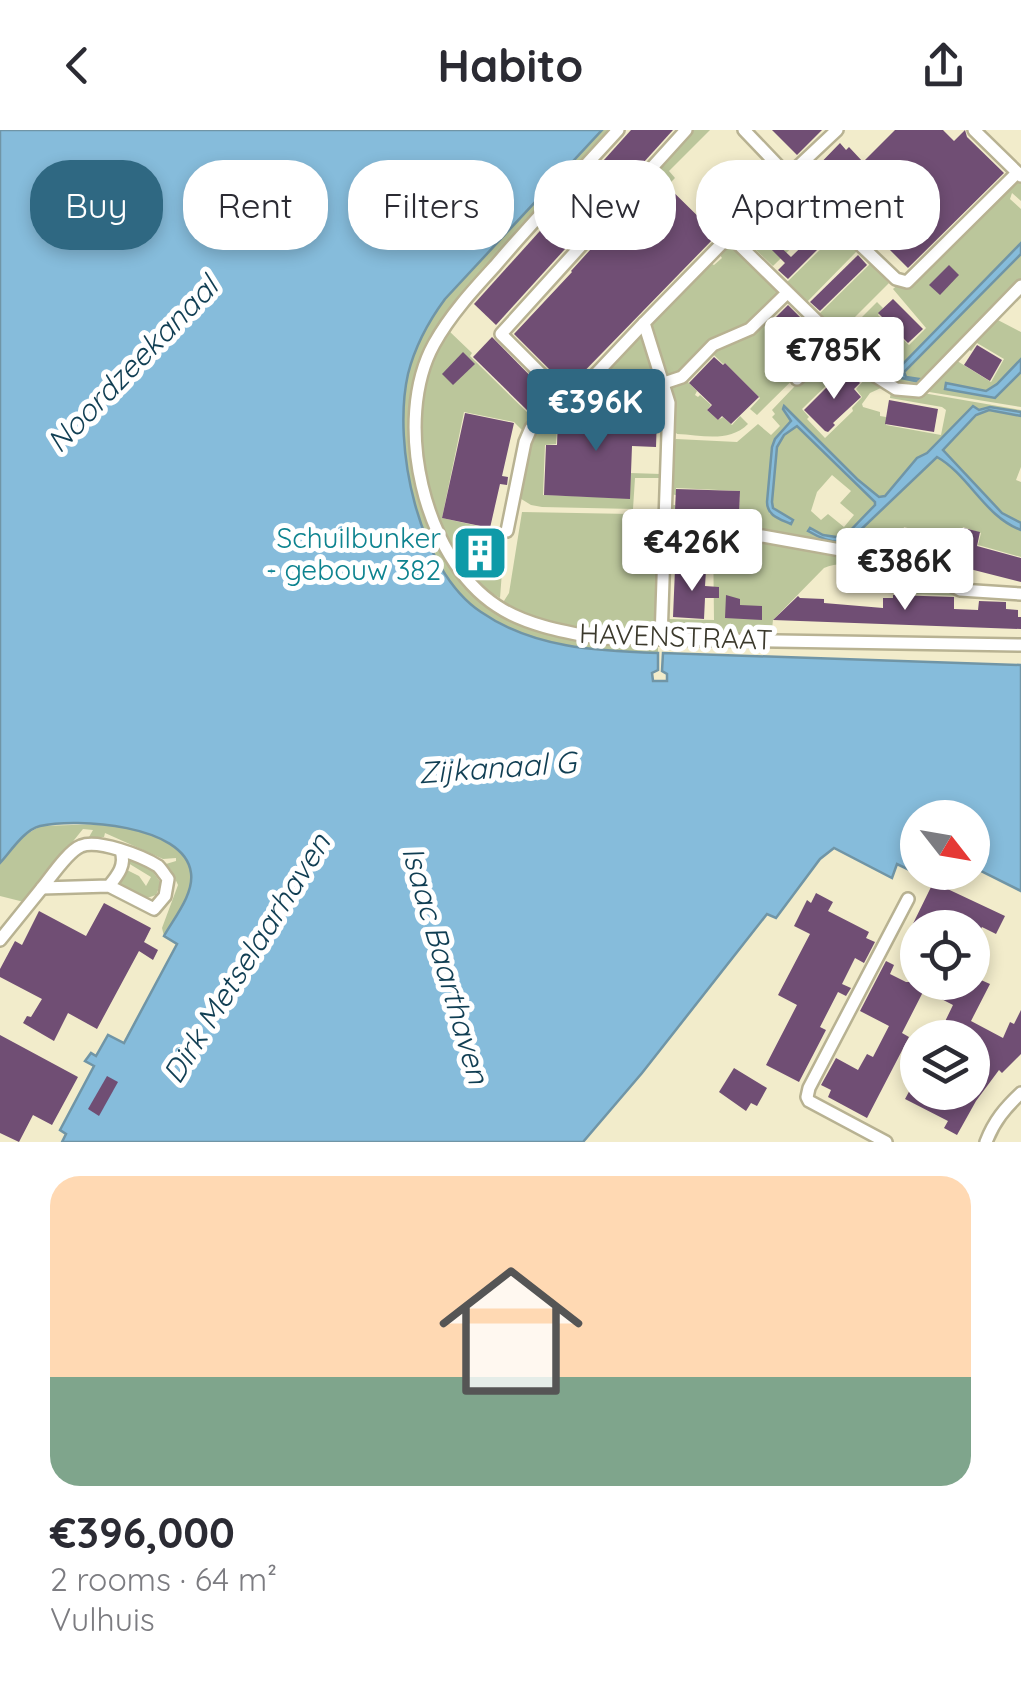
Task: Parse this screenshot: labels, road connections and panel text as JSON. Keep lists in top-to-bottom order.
{
  "streets": {
    "street": ["HAVENSTRAAT"]
  },
  "water": [
    "Noordzeekanaal",
    "Zijkanaal G",
    "Dirk Metselaarhaven",
    "Isaac Baarthaven"
  ],
  "places": {
    "building": ["Schuilbunker - gebouw 382"]
  },
  "north": "bottom right",
  "page": {
    "header": "Habito",
    "chip": [
      "Buy",
      "Rent",
      "Filters",
      "New",
      "Apartment"
    ],
    "price": [
      "€785K",
      "€396K",
      "€426K",
      "€386K"
    ],
    "list": [
      {
        "name": "€396,000",
        "note": "2 rooms · 64 m² · Vulhuis"
      }
    ]
  }
}
